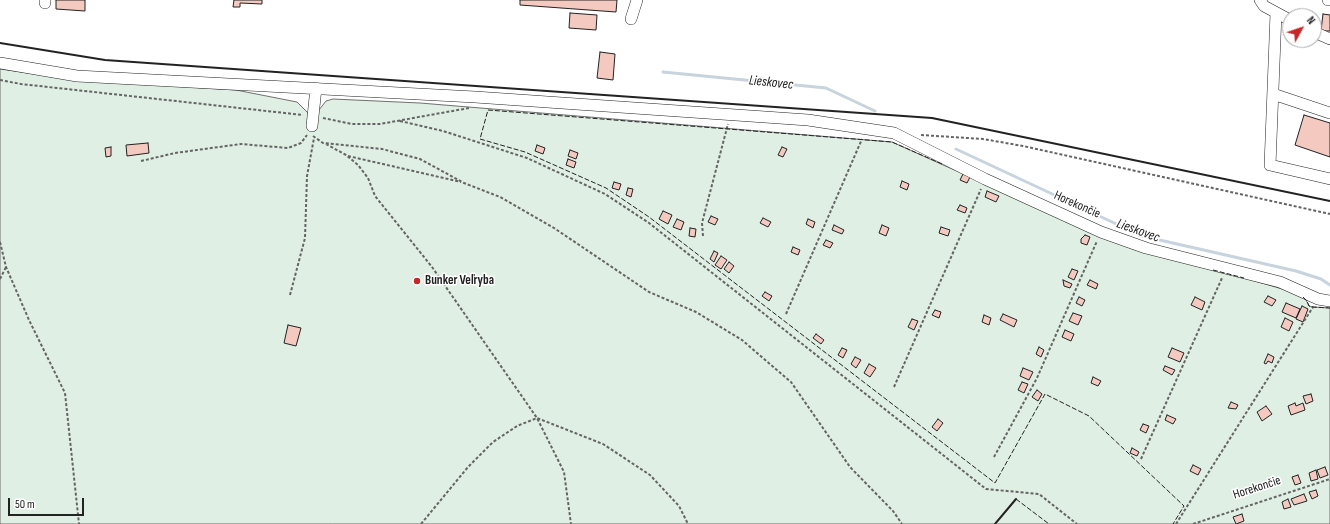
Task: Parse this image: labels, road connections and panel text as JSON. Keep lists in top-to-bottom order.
{
  "streets": {
    "lane": ["Horekončie"]
  },
  "water": ["Lieskovec"],
  "places": ["Bunker Veľryba"],
  "scale_bar": "50 m",
  "north": "top right"
}
